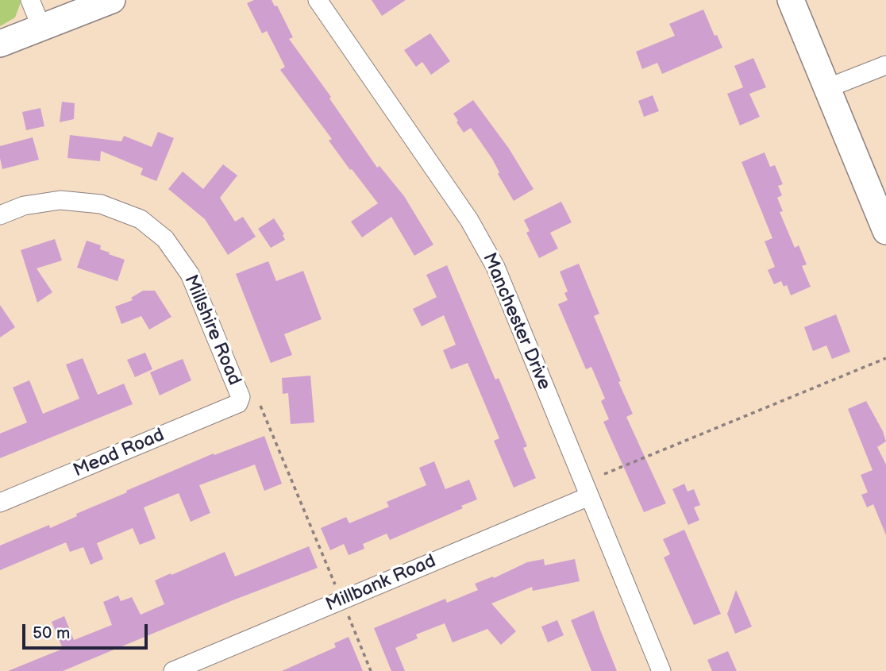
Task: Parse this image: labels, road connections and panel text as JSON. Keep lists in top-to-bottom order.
{
  "streets": {
    "street": [
      "Manchester Drive",
      "Millshire Road",
      "Mead Road",
      "Millbank Road"
    ]
  },
  "crossings": [
    ["Manchester Drive", "Millbank Road"],
    ["Millshire Road", "Mead Road"]
  ],
  "scale_bar": "50 m"
}
